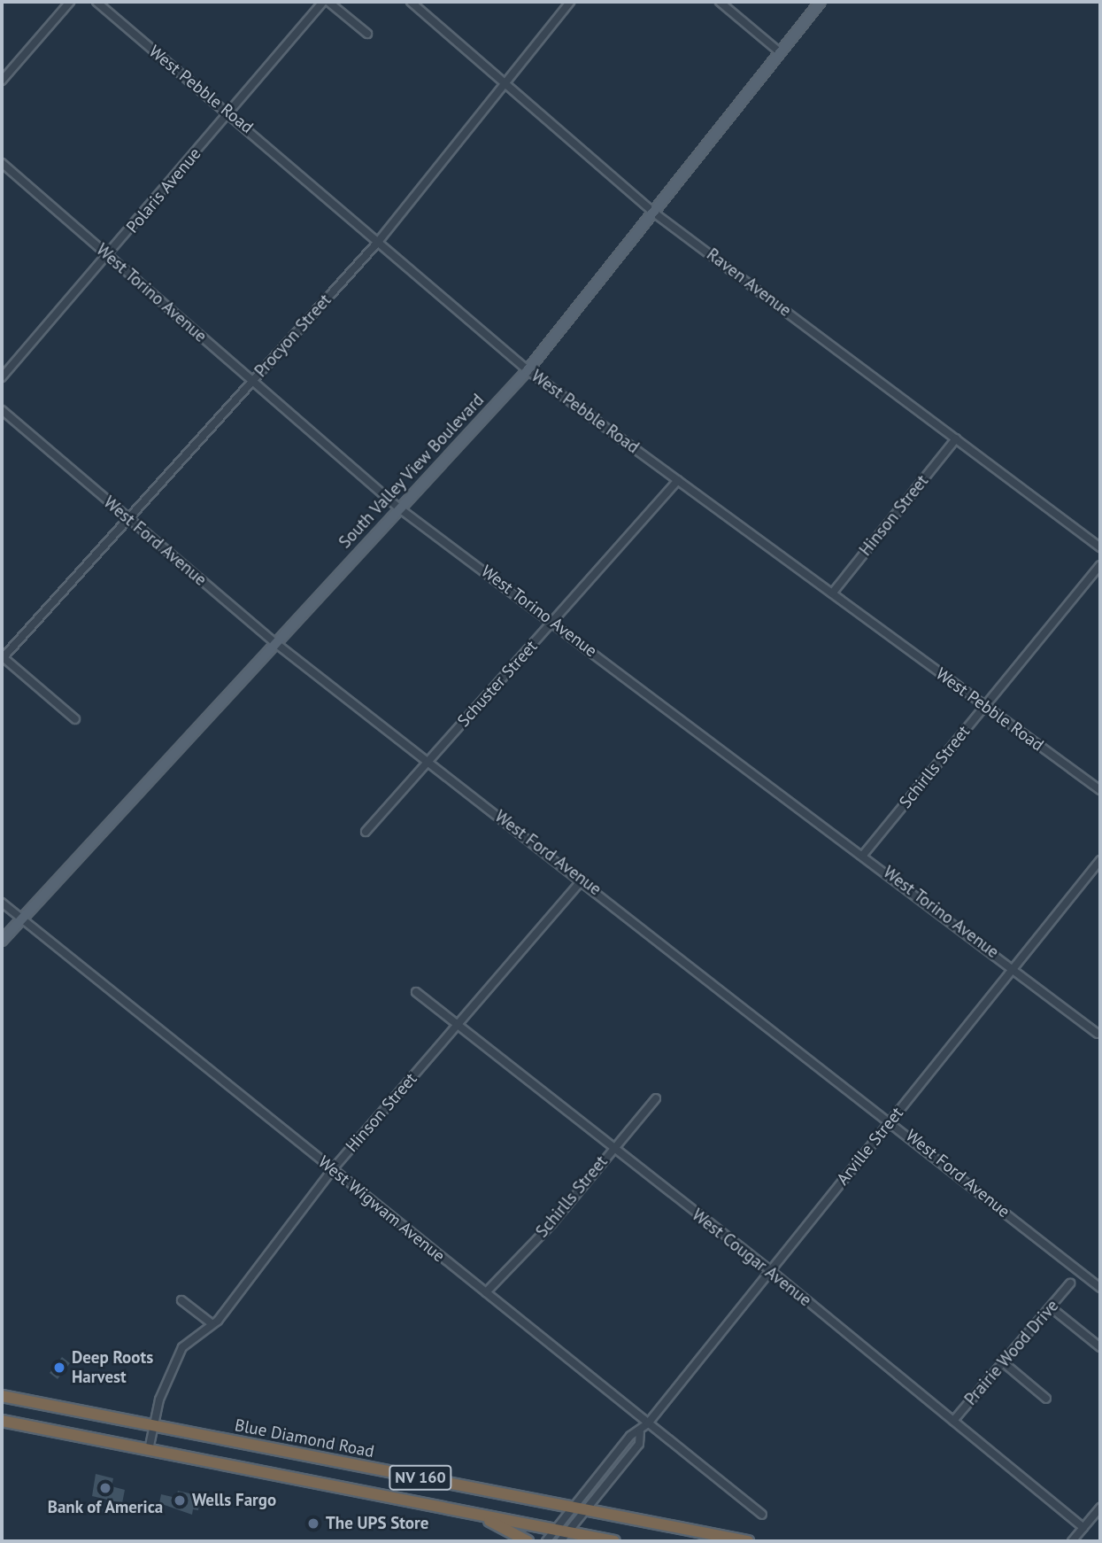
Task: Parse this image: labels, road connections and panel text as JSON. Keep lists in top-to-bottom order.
{
  "streets": {
    "highway": ["Blue Diamond Road", "NV 160"],
    "main road": ["South Valley View Boulevard"],
    "street": [
      "West Pebble Road",
      "Polaris Avenue",
      "Raven Avenue",
      "West Torino Avenue",
      "Procyon Street",
      "Hinson Street",
      "West Ford Avenue",
      "Schuster Street",
      "Schirlls Street",
      "Arville Street",
      "West Wigwam Avenue",
      "West Cougar Avenue",
      "Prairie Wood Drive"
    ]
  },
  "crossings": [
    ["West Pebble Road", "Polaris Avenue"],
    ["West Pebble Road", "Procyon Street"],
    ["West Pebble Road", "South Valley View Boulevard"],
    ["West Pebble Road", "Hinson Street"],
    ["West Pebble Road", "Schuster Street"],
    ["West Pebble Road", "Schirlls Street"],
    ["Polaris Avenue", "West Torino Avenue"],
    ["Raven Avenue", "Procyon Street"],
    ["Raven Avenue", "South Valley View Boulevard"],
    ["Raven Avenue", "Hinson Street"],
    ["West Torino Avenue", "Procyon Street"],
    ["West Torino Avenue", "South Valley View Boulevard"],
    ["West Torino Avenue", "Schuster Street"],
    ["West Torino Avenue", "Schirlls Street"],
    ["West Torino Avenue", "Arville Street"],
    ["Procyon Street", "West Ford Avenue"],
    ["South Valley View Boulevard", "West Ford Avenue"],
    ["South Valley View Boulevard", "West Wigwam Avenue"],
    ["Hinson Street", "West Ford Avenue"],
    ["Hinson Street", "West Wigwam Avenue"],
    ["Hinson Street", "West Cougar Avenue"],
    ["Hinson Street", "Blue Diamond Road"],
    ["Hinson Street", "NV 160"],
    ["West Ford Avenue", "Schuster Street"],
    ["West Ford Avenue", "Arville Street"],
    ["Schirlls Street", "West Wigwam Avenue"],
    ["Schirlls Street", "West Cougar Avenue"],
    ["Arville Street", "West Wigwam Avenue"],
    ["Arville Street", "West Cougar Avenue"],
    ["Arville Street", "Blue Diamond Road"],
    ["Arville Street", "NV 160"],
    ["West Cougar Avenue", "Prairie Wood Drive"]
  ],
  "places": [
    "Deep Roots Harvest",
    "Bank of America",
    "Wells Fargo",
    "The UPS Store"
  ]
}
